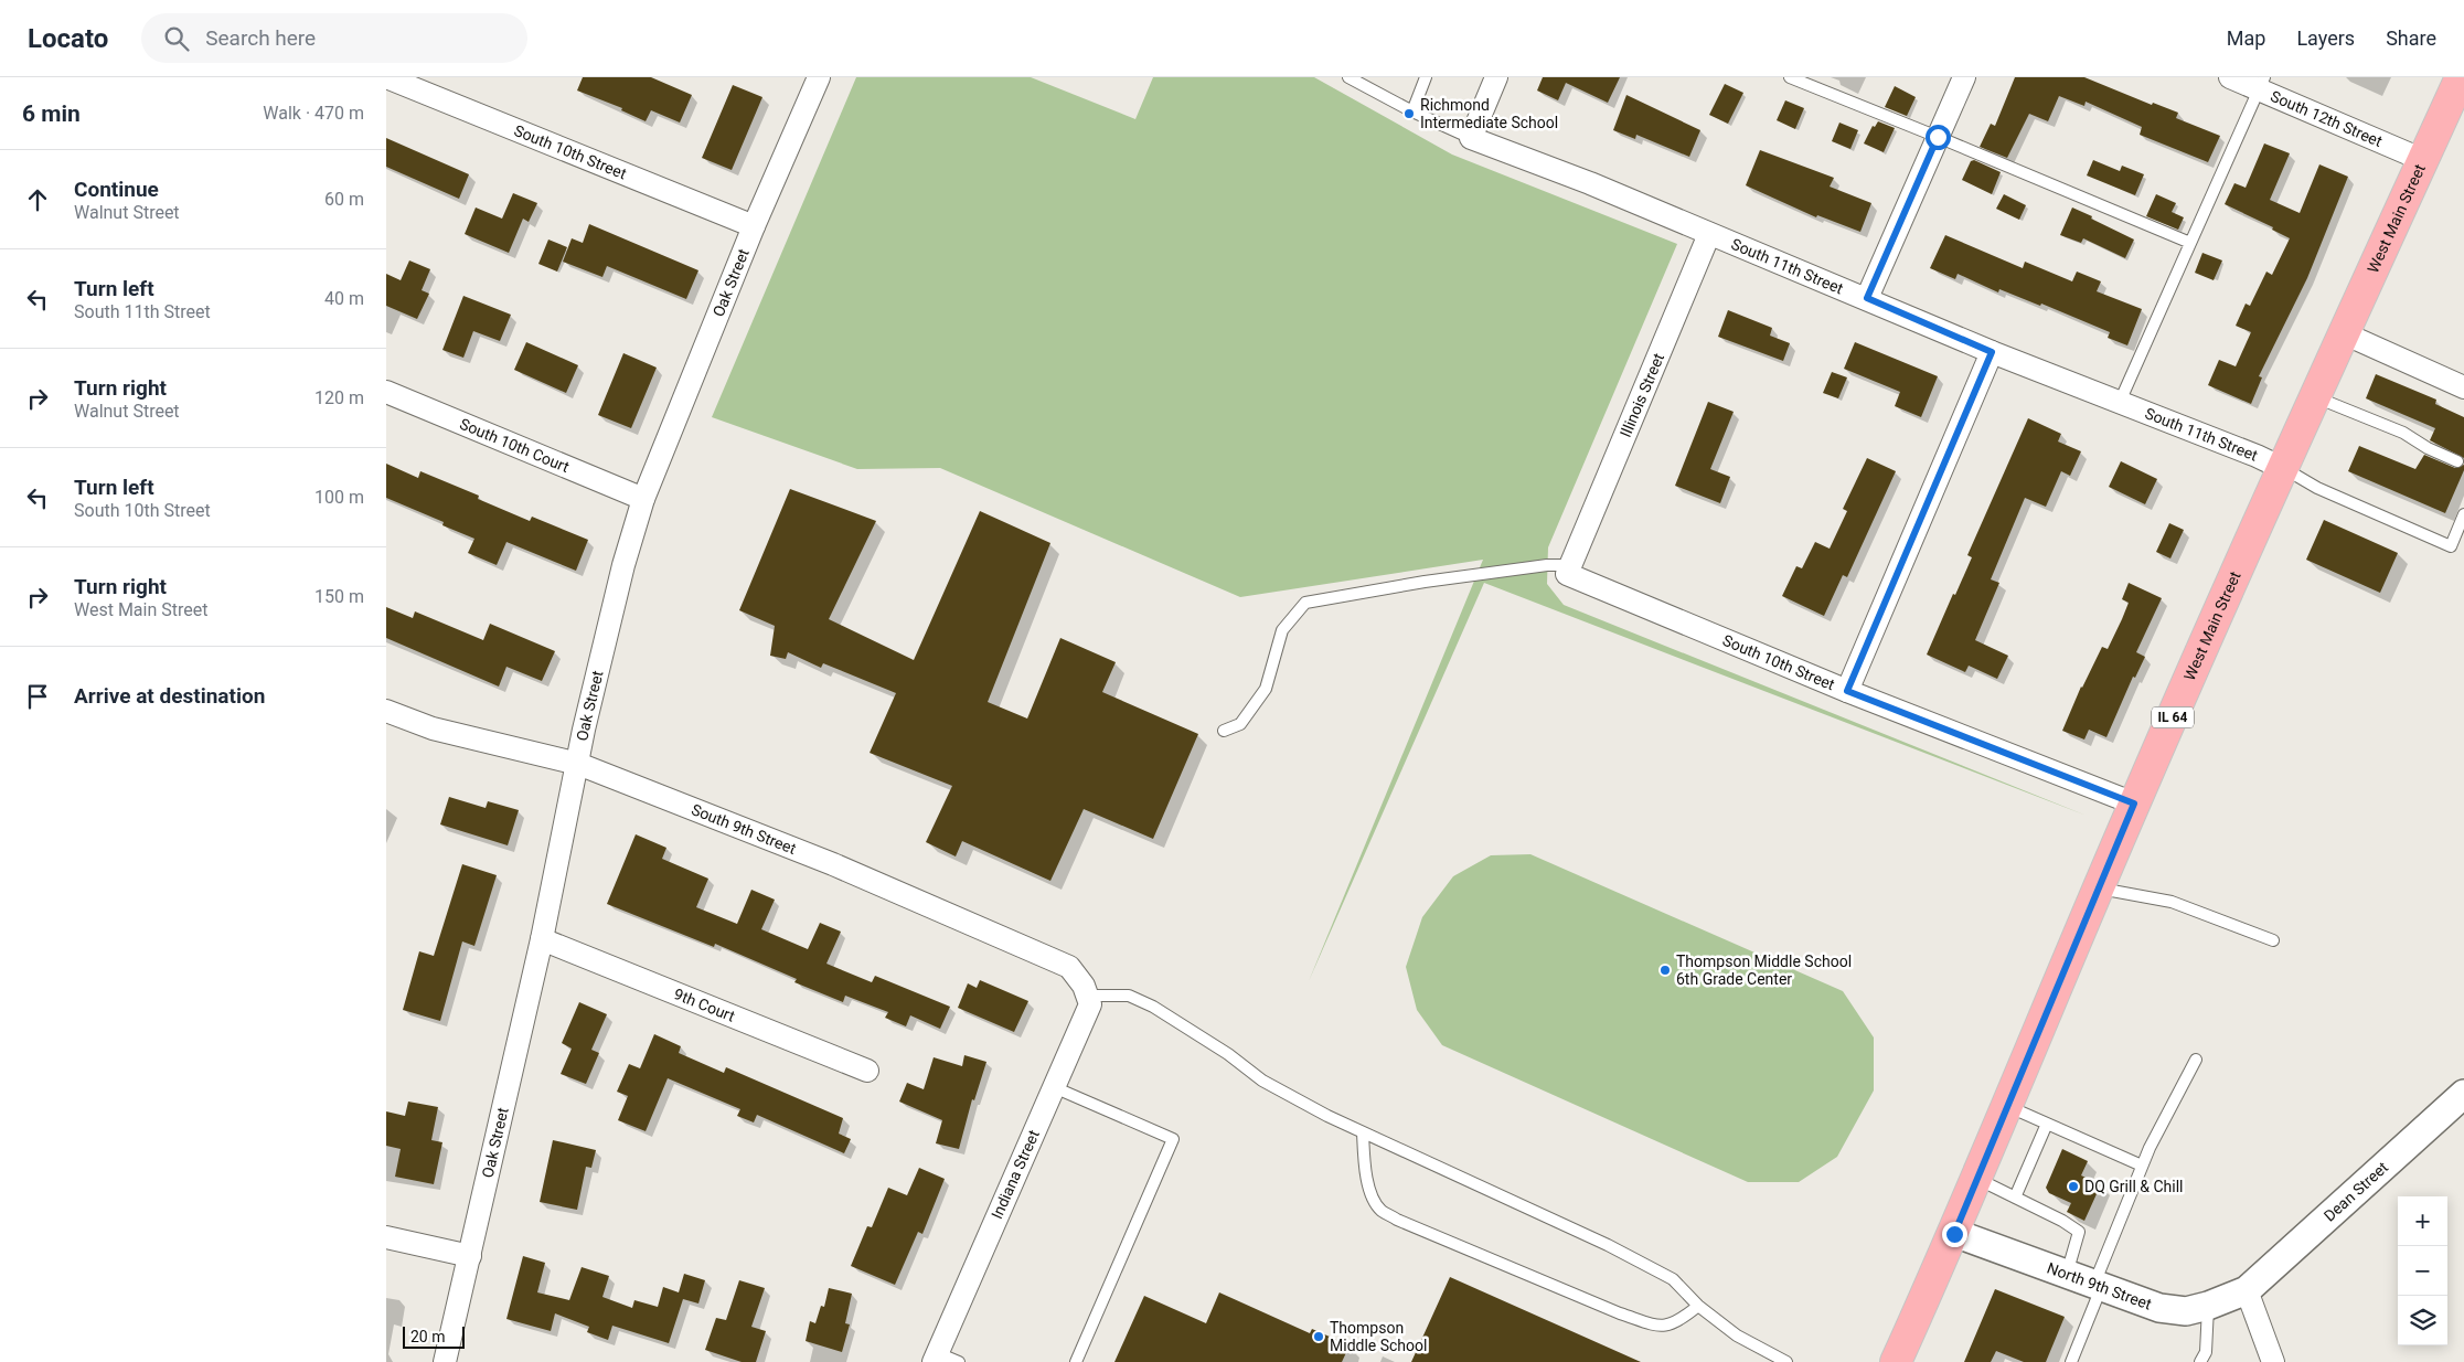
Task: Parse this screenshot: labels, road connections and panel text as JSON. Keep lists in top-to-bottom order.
{
  "streets": {
    "main road": ["West Main Street", "IL 64"],
    "street": [
      "South 12th Street",
      "South 10th Street",
      "South 11th Street",
      "Oak Street",
      "Illinois Street",
      "South 10th Court",
      "South 9th Street",
      "9th Court",
      "Indiana Street",
      "Dean Street",
      "North 9th Street"
    ]
  },
  "crossings": [
    ["South 12th Street", "West Main Street"],
    ["South 10th Street", "West Main Street"],
    ["South 10th Street", "Oak Street"],
    ["South 10th Street", "Illinois Street"],
    ["West Main Street", "South 11th Street"],
    ["West Main Street", "North 9th Street"],
    ["South 11th Street", "Illinois Street"],
    ["Oak Street", "South 10th Court"],
    ["Oak Street", "South 9th Street"],
    ["Oak Street", "9th Court"],
    ["South 9th Street", "Indiana Street"],
    ["Dean Street", "North 9th Street"]
  ],
  "places": [
    "Richmond Intermediate School",
    "Thompson Middle School 6th Grade Center",
    "DQ Grill & Chill",
    "Thompson Middle School"
  ],
  "scale_bar": "20 m",
  "page": {
    "header": "Locato",
    "search": "Search here",
    "nav": ["Map", "Layers", "Share"],
    "heading": ["6 min", "Walk · 470 m"],
    "list": [
      ["Continue", "Walnut Street", "60 m"],
      ["Turn left", "South 11th Street", "40 m"],
      ["Turn right", "Walnut Street", "120 m"],
      ["Turn left", "South 10th Street", "100 m"],
      ["Turn right", "West Main Street", "150 m"],
      "Arrive at destination"
    ],
    "map_buttons": ["+", "−"],
    "scale": "20 m"
  }
}
